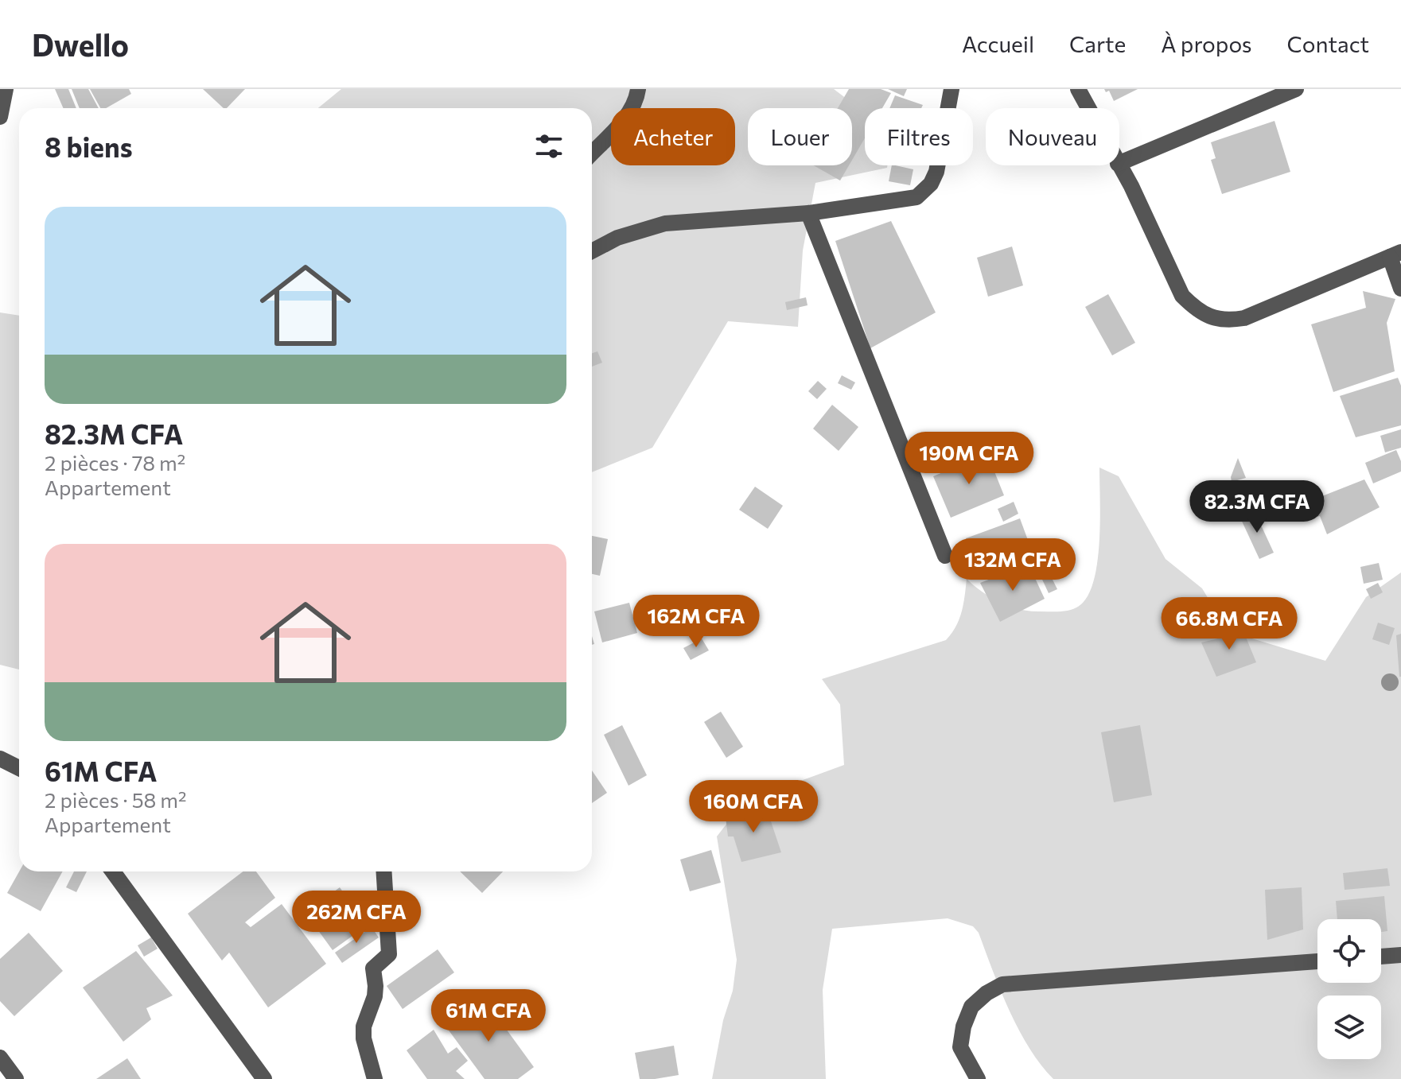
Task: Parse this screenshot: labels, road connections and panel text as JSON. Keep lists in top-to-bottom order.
{
  "page": {
    "header": "Dwello",
    "nav": [
      "Accueil",
      "Carte",
      "À propos",
      "Contact"
    ],
    "chip": [
      "Acheter",
      "Louer",
      "Filtres",
      "Nouveau"
    ],
    "heading": "8 biens",
    "list": [
      {
        "name": "82.3M CFA",
        "note": "2 pièces · 78 m² · Appartement"
      },
      {
        "name": "61M CFA",
        "note": "2 pièces · 58 m² · Appartement"
      }
    ],
    "price": [
      "190M CFA",
      "82.3M CFA",
      "132M CFA",
      "162M CFA",
      "66.8M CFA",
      "160M CFA",
      "262M CFA",
      "61M CFA"
    ]
  }
}
